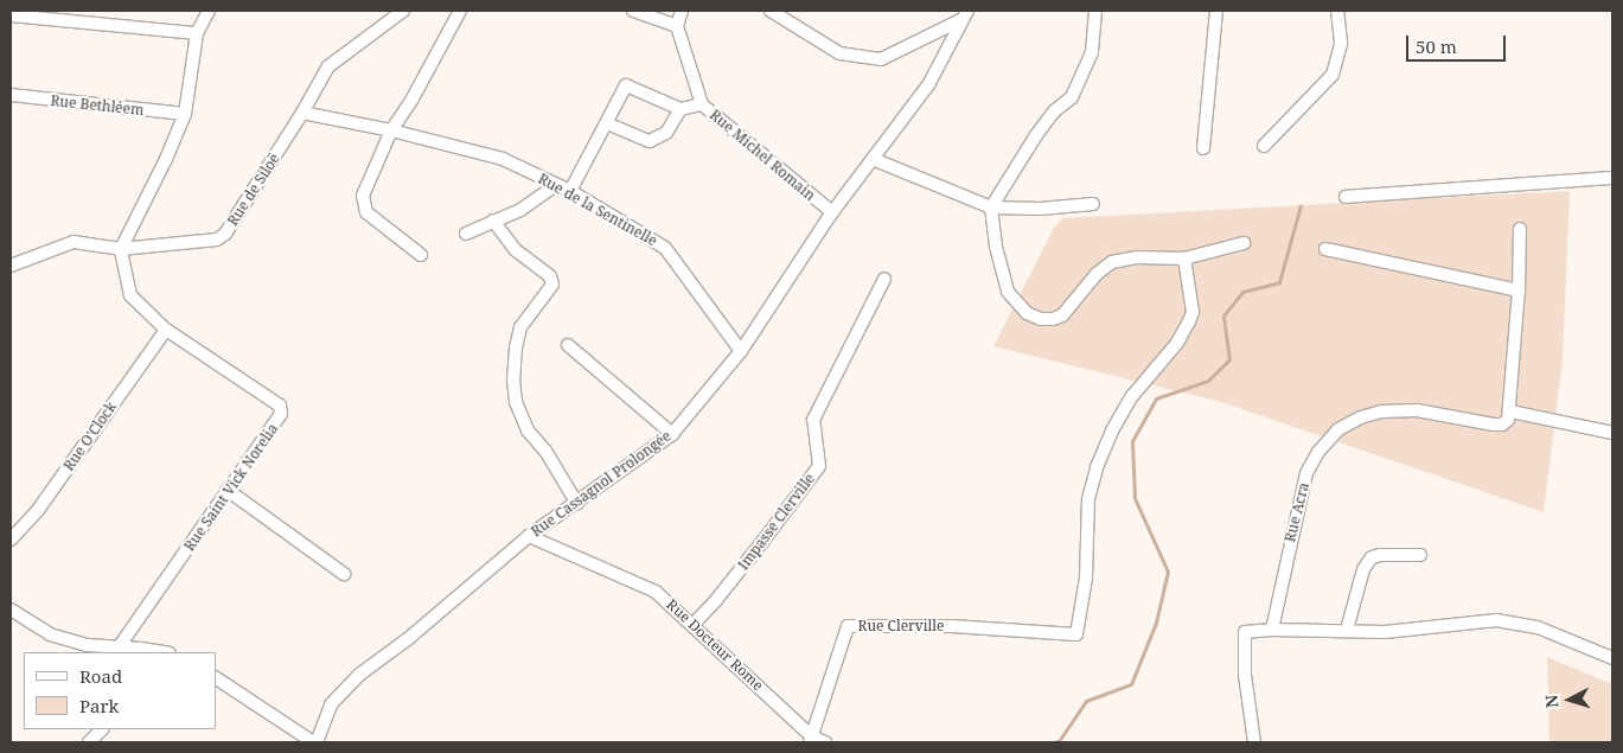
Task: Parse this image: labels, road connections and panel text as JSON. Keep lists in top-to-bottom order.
{
  "streets": {
    "street": [
      "Rue Bethléem",
      "Rue Michel Romain",
      "Rue de Siloë",
      "Rue de la Sentinelle",
      "Rue O'Clock",
      "Rue Cassagnol Prolongée",
      "Rue Saint Vick Norelia",
      "Rue Acra",
      "Impasse Clerville",
      "Rue Clerville",
      "Rue Docteur Rome"
    ]
  },
  "crossings": [
    ["Rue Michel Romain", "Rue Cassagnol Prolongée"],
    ["Rue de Siloë", "Rue de la Sentinelle"],
    ["Rue de Siloë", "Rue Saint Vick Norelia"],
    ["Rue de la Sentinelle", "Rue Cassagnol Prolongée"],
    ["Rue O'Clock", "Rue Saint Vick Norelia"],
    ["Rue Cassagnol Prolongée", "Rue Docteur Rome"],
    ["Impasse Clerville", "Rue Docteur Rome"],
    ["Rue Clerville", "Rue Docteur Rome"]
  ],
  "legend": ["Road", "Park"],
  "scale_bar": "50 m",
  "north": "left"
}
